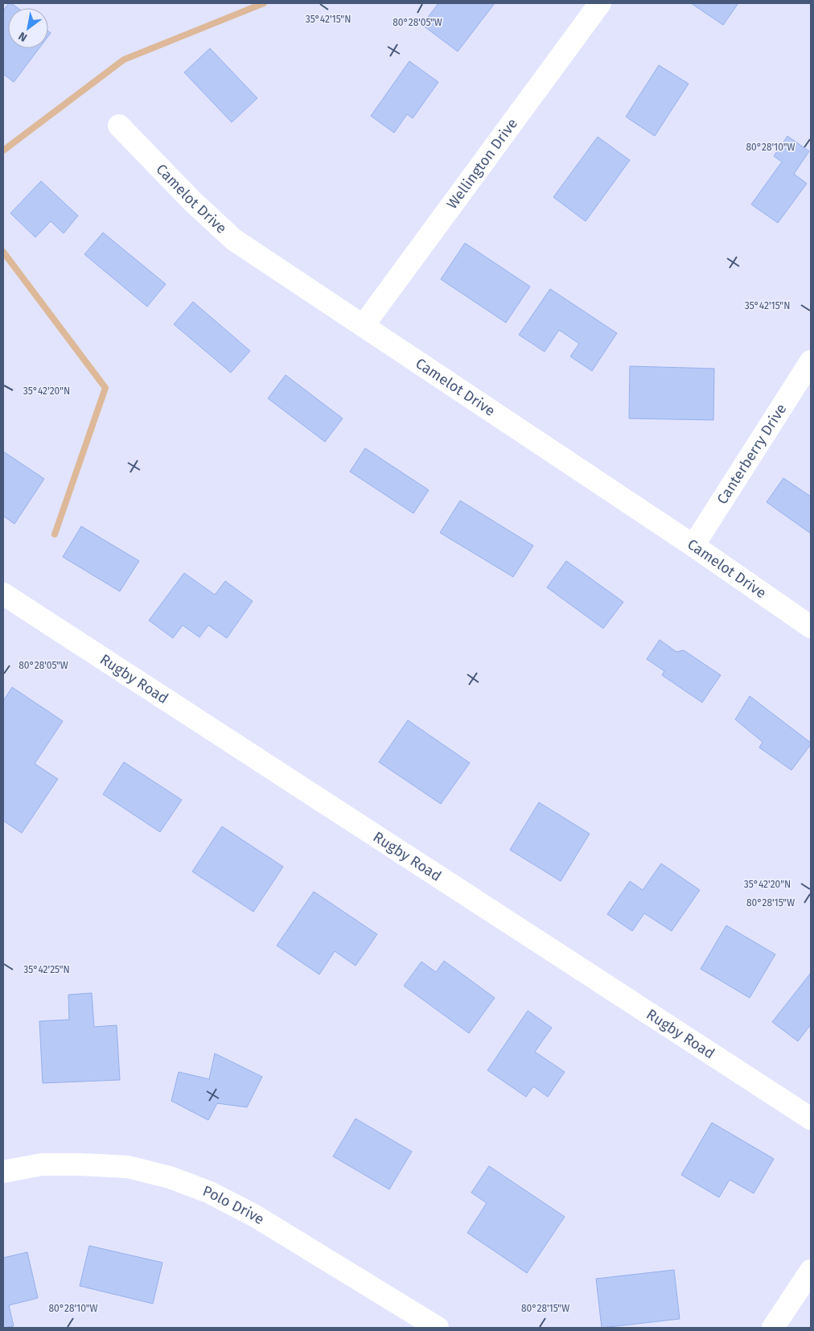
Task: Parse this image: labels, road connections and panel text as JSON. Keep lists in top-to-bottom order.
{
  "streets": {
    "street": [
      "Wellington Drive",
      "Camelot Drive",
      "Canterberry Drive",
      "Rugby Road",
      "Polo Drive"
    ]
  },
  "crossings": [
    ["Wellington Drive", "Camelot Drive"],
    ["Camelot Drive", "Canterberry Drive"]
  ],
  "north": "bottom left",
  "coordinates": [
    "35°42'15\"N",
    "80°28'05\"W",
    "80°28'10\"W",
    "35°42'20\"N",
    "80°28'15\"W",
    "35°42'25\"N"
  ]
}
